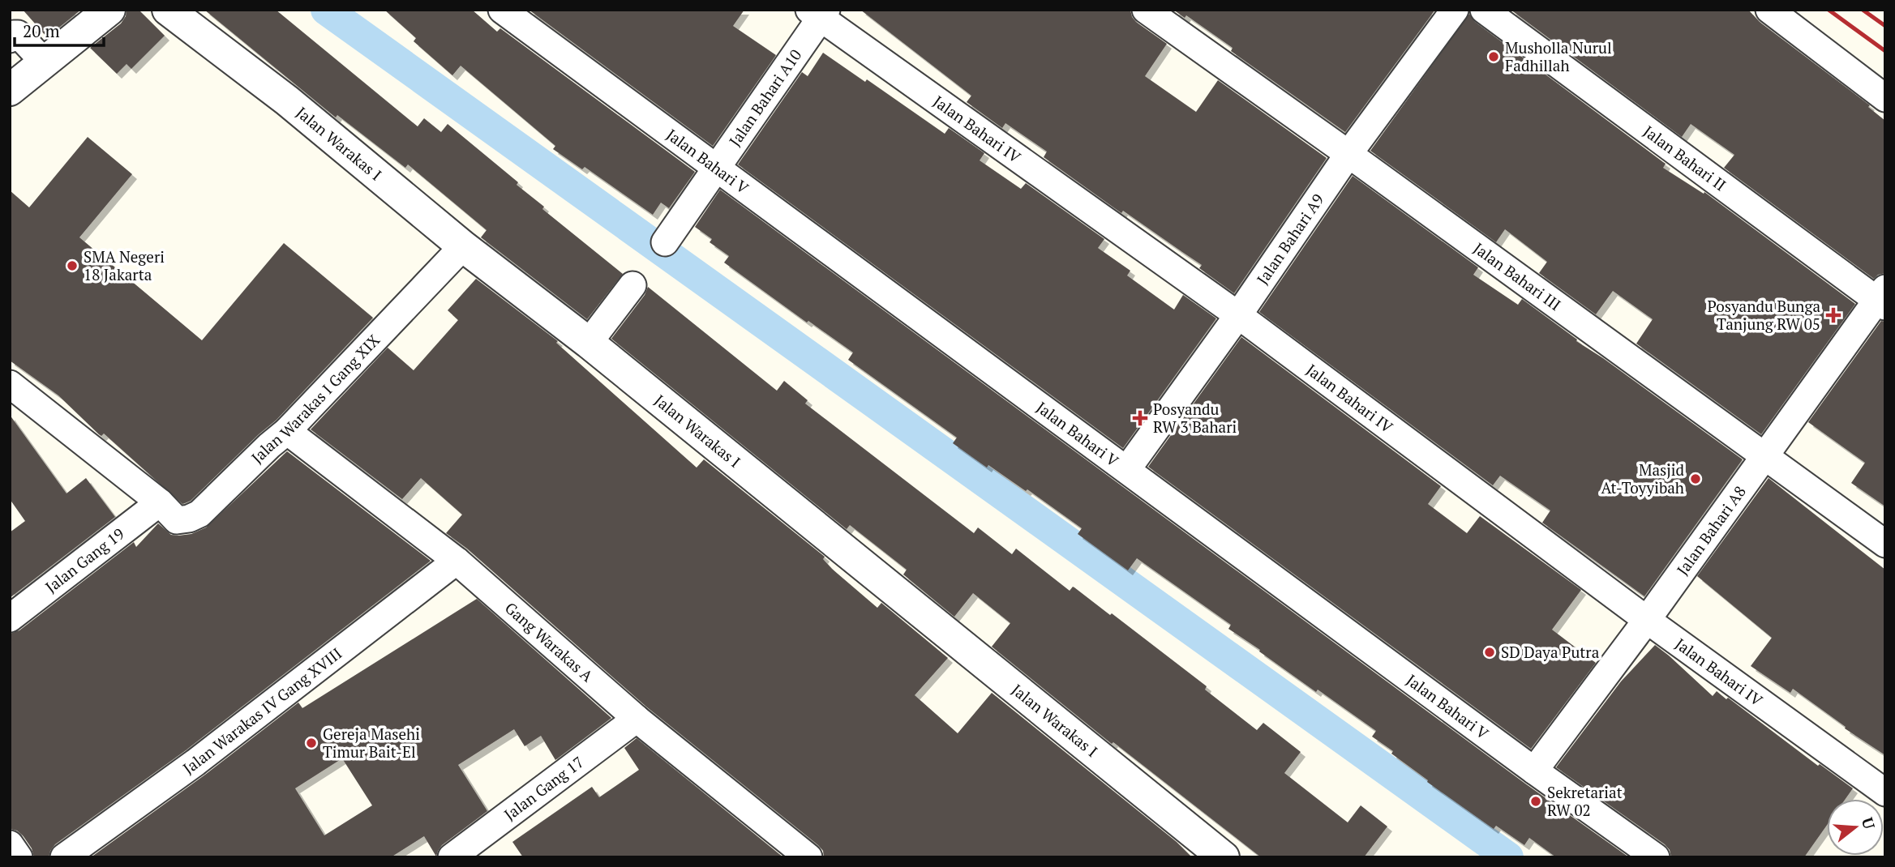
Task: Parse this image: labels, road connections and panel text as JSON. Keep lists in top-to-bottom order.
{
  "streets": {
    "street": [
      "Jalan Bahari A10",
      "Jalan Bahari IV",
      "Jalan Warakas I",
      "Jalan Bahari II",
      "Jalan Bahari V",
      "Jalan Bahari A9",
      "Jalan Bahari III",
      "Jalan Warakas I Gang XIX",
      "Jalan Bahari A8",
      "Jalan Gang 19",
      "Gang Warakas A",
      "Jalan Warakas IV Gang XVIII",
      "Jalan Gang 17"
    ]
  },
  "crossings": [
    ["Jalan Bahari A10", "Jalan Bahari IV"],
    ["Jalan Bahari A10", "Jalan Bahari V"],
    ["Jalan Bahari IV", "Jalan Bahari A9"],
    ["Jalan Bahari IV", "Jalan Bahari A8"],
    ["Jalan Warakas I", "Jalan Warakas I Gang XIX"],
    ["Jalan Bahari II", "Jalan Bahari A8"],
    ["Jalan Bahari V", "Jalan Bahari A9"],
    ["Jalan Bahari V", "Jalan Bahari A8"],
    ["Jalan Bahari A9", "Jalan Bahari III"],
    ["Jalan Bahari III", "Jalan Bahari A8"],
    ["Jalan Warakas I Gang XIX", "Jalan Gang 19"],
    ["Jalan Warakas I Gang XIX", "Gang Warakas A"],
    ["Gang Warakas A", "Jalan Warakas IV Gang XVIII"],
    ["Gang Warakas A", "Jalan Gang 17"]
  ],
  "places": {
    "other": [
      "Musholla Nurul Fadhillah",
      "SMA Negeri 18 Jakarta",
      "Masjid At-Toyyibah",
      "SD Daya Putra",
      "Gereja Masehi Timur Bait-El",
      "Sekretariat RW 02"
    ],
    "health": ["Posyandu Bunga Tanjung RW 05", "Posyandu RW 3 Bahari"]
  },
  "scale_bar": "20 m",
  "north": "right"
}
